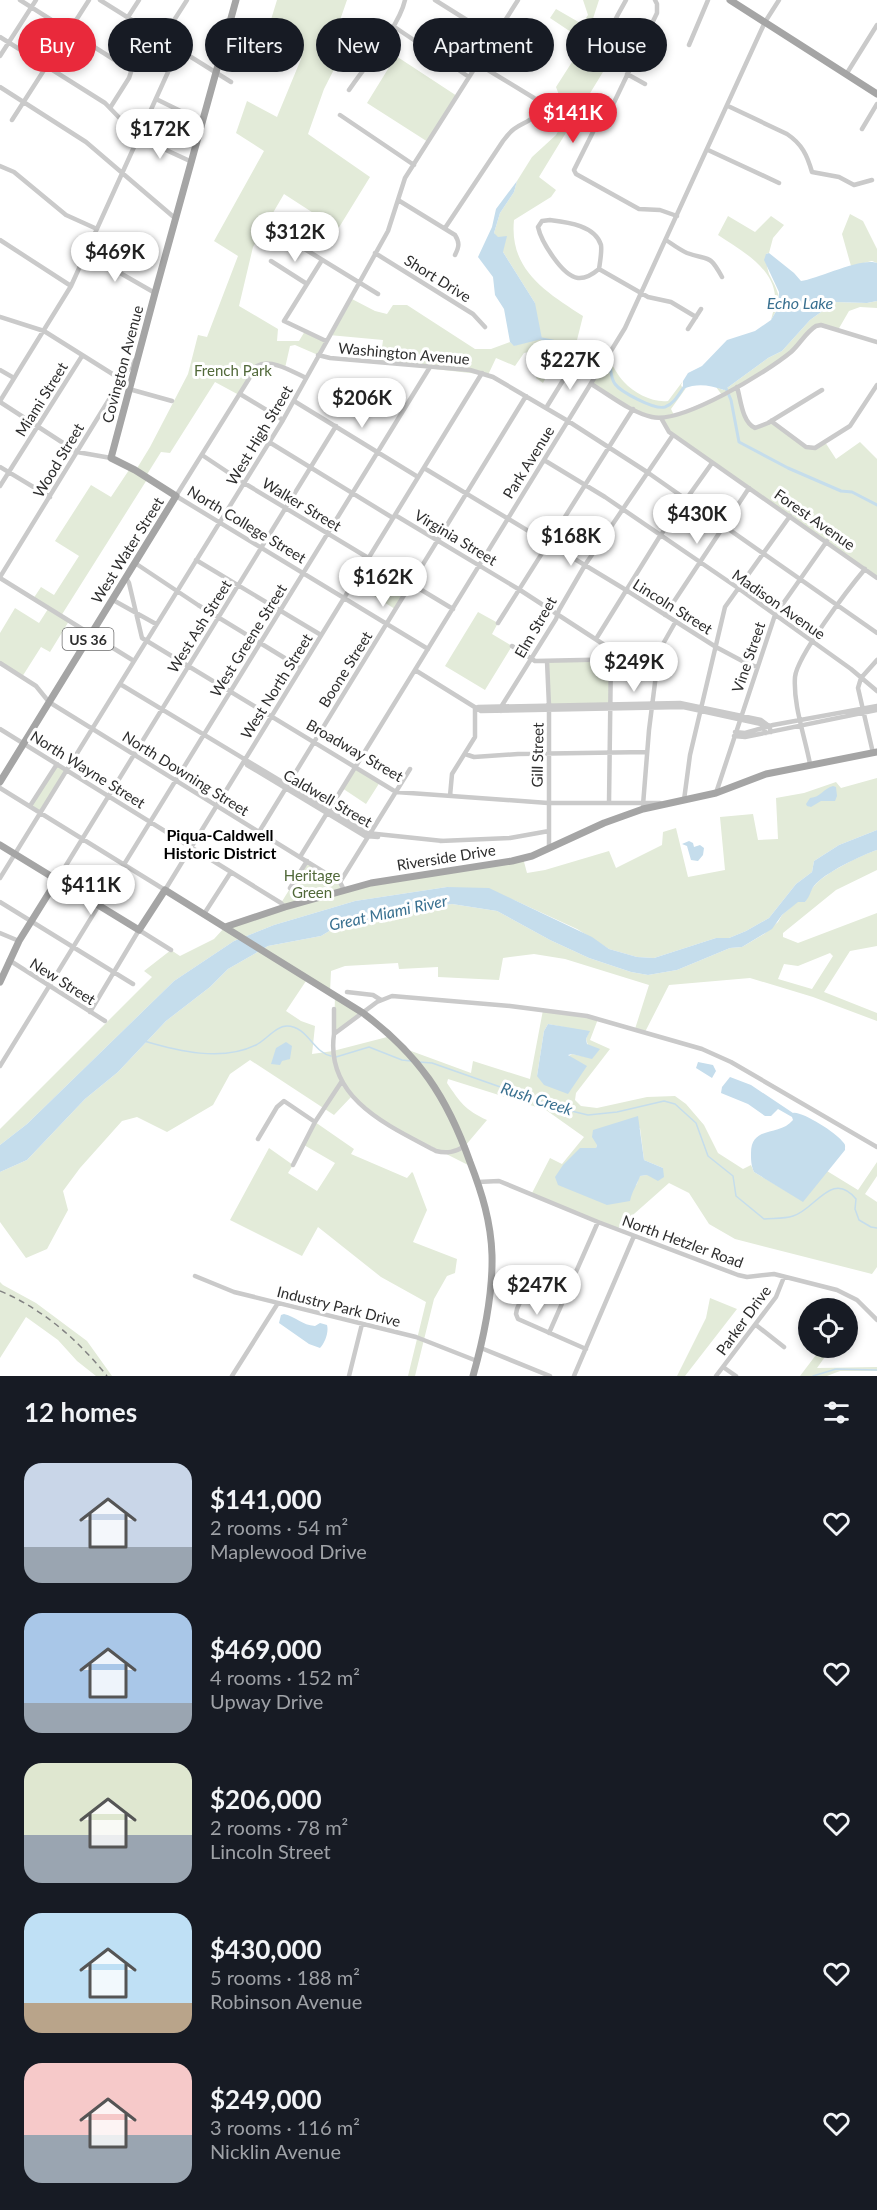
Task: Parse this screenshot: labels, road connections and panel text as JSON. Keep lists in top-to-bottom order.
{
  "streets": {
    "main road": [
      "Covington Avenue",
      "North College Street",
      "West Water Street",
      "US 36",
      "Riverside Drive"
    ],
    "street": [
      "Short Drive",
      "Washington Avenue",
      "Miami Street",
      "West High Street",
      "Wood Street",
      "Park Avenue",
      "Walker Street",
      "Forest Avenue",
      "Virginia Street",
      "Madison Avenue",
      "Lincoln Street",
      "West Ash Street",
      "Elm Street",
      "West Greene Street",
      "Vine Street",
      "Boone Street",
      "West North Street",
      "Broadway Street",
      "Gill Street",
      "North Wayne Street",
      "North Downing Street",
      "Caldwell Street",
      "New Street",
      "North Hetzler Road",
      "Industry Park Drive",
      "Parker Drive"
    ]
  },
  "crossings": [
    ["Short Drive", "West High Street"],
    ["Washington Avenue", "West High Street"],
    ["Washington Avenue", "Park Avenue"],
    ["Washington Avenue", "Elm Street"],
    ["Washington Avenue", "West Greene Street"],
    ["Washington Avenue", "Vine Street"],
    ["Washington Avenue", "Boone Street"],
    ["Washington Avenue", "West North Street"],
    ["Covington Avenue", "Wood Street"],
    ["Covington Avenue", "North College Street"],
    ["West High Street", "Walker Street"],
    ["West High Street", "North College Street"],
    ["West High Street", "Virginia Street"],
    ["West High Street", "West Water Street"],
    ["West High Street", "Broadway Street"],
    ["West High Street", "North Wayne Street"],
    ["West High Street", "North Downing Street"],
    ["West High Street", "Caldwell Street"],
    ["Park Avenue", "Walker Street"],
    ["Park Avenue", "North College Street"],
    ["Park Avenue", "Virginia Street"],
    ["Park Avenue", "Madison Avenue"],
    ["Park Avenue", "Lincoln Street"],
    ["Park Avenue", "Broadway Street"],
    ["Park Avenue", "North Downing Street"],
    ["Park Avenue", "Caldwell Street"],
    ["Walker Street", "West Water Street"],
    ["Walker Street", "West Ash Street"],
    ["Walker Street", "West Greene Street"],
    ["Walker Street", "Boone Street"],
    ["Walker Street", "West North Street"],
    ["Forest Avenue", "Elm Street"],
    ["Forest Avenue", "Vine Street"],
    ["North College Street", "West Water Street"],
    ["North College Street", "West Ash Street"],
    ["North College Street", "West Greene Street"],
    ["North College Street", "Boone Street"],
    ["North College Street", "West North Street"],
    ["Virginia Street", "West Ash Street"],
    ["Virginia Street", "Elm Street"],
    ["Virginia Street", "West Greene Street"],
    ["Virginia Street", "Boone Street"],
    ["Virginia Street", "West North Street"],
    ["West Water Street", "North Wayne Street"],
    ["West Water Street", "North Downing Street"],
    ["Madison Avenue", "Elm Street"],
    ["Madison Avenue", "Vine Street"],
    ["Lincoln Street", "Elm Street"],
    ["Lincoln Street", "Vine Street"],
    ["Lincoln Street", "Boone Street"],
    ["Lincoln Street", "West North Street"],
    ["West Ash Street", "Broadway Street"],
    ["West Ash Street", "North Wayne Street"],
    ["West Ash Street", "North Downing Street"],
    ["West Ash Street", "Caldwell Street"],
    ["West Greene Street", "Broadway Street"],
    ["West Greene Street", "North Wayne Street"],
    ["West Greene Street", "North Downing Street"],
    ["West Greene Street", "Caldwell Street"],
    ["West Greene Street", "New Street"],
    ["Boone Street", "Broadway Street"],
    ["Boone Street", "North Downing Street"],
    ["Boone Street", "Caldwell Street"],
    ["West North Street", "Broadway Street"],
    ["West North Street", "North Wayne Street"],
    ["West North Street", "North Downing Street"],
    ["West North Street", "Caldwell Street"],
    ["Broadway Street", "Gill Street"],
    ["Broadway Street", "Riverside Drive"],
    ["Gill Street", "Caldwell Street"],
    ["Gill Street", "Riverside Drive"],
    ["North Wayne Street", "Riverside Drive"],
    ["North Hetzler Road", "Parker Drive"]
  ],
  "districts": ["Piqua-Caldwell Historic District"],
  "water": ["Echo Lake", "Great Miami River", "Rush Creek"],
  "parks": ["French Park", "Heritage Green"],
  "page": {
    "chip": [
      "Buy",
      "Rent",
      "Filters",
      "New",
      "Apartment",
      "House"
    ],
    "price": [
      "$141K",
      "$172K",
      "$312K",
      "$469K",
      "$227K",
      "$206K",
      "$430K",
      "$168K",
      "$162K",
      "$249K",
      "$411K",
      "$247K"
    ],
    "heading": "12 homes",
    "list": [
      {
        "name": "$141,000",
        "note": "2 rooms · 54 m² · Maplewood Drive"
      },
      {
        "name": "$469,000",
        "note": "4 rooms · 152 m² · Upway Drive"
      },
      {
        "name": "$206,000",
        "note": "2 rooms · 78 m² · Lincoln Street"
      },
      {
        "name": "$430,000",
        "note": "5 rooms · 188 m² · Robinson Avenue"
      },
      {
        "name": "$249,000",
        "note": "3 rooms · 116 m² · Nicklin Avenue"
      }
    ]
  }
}
